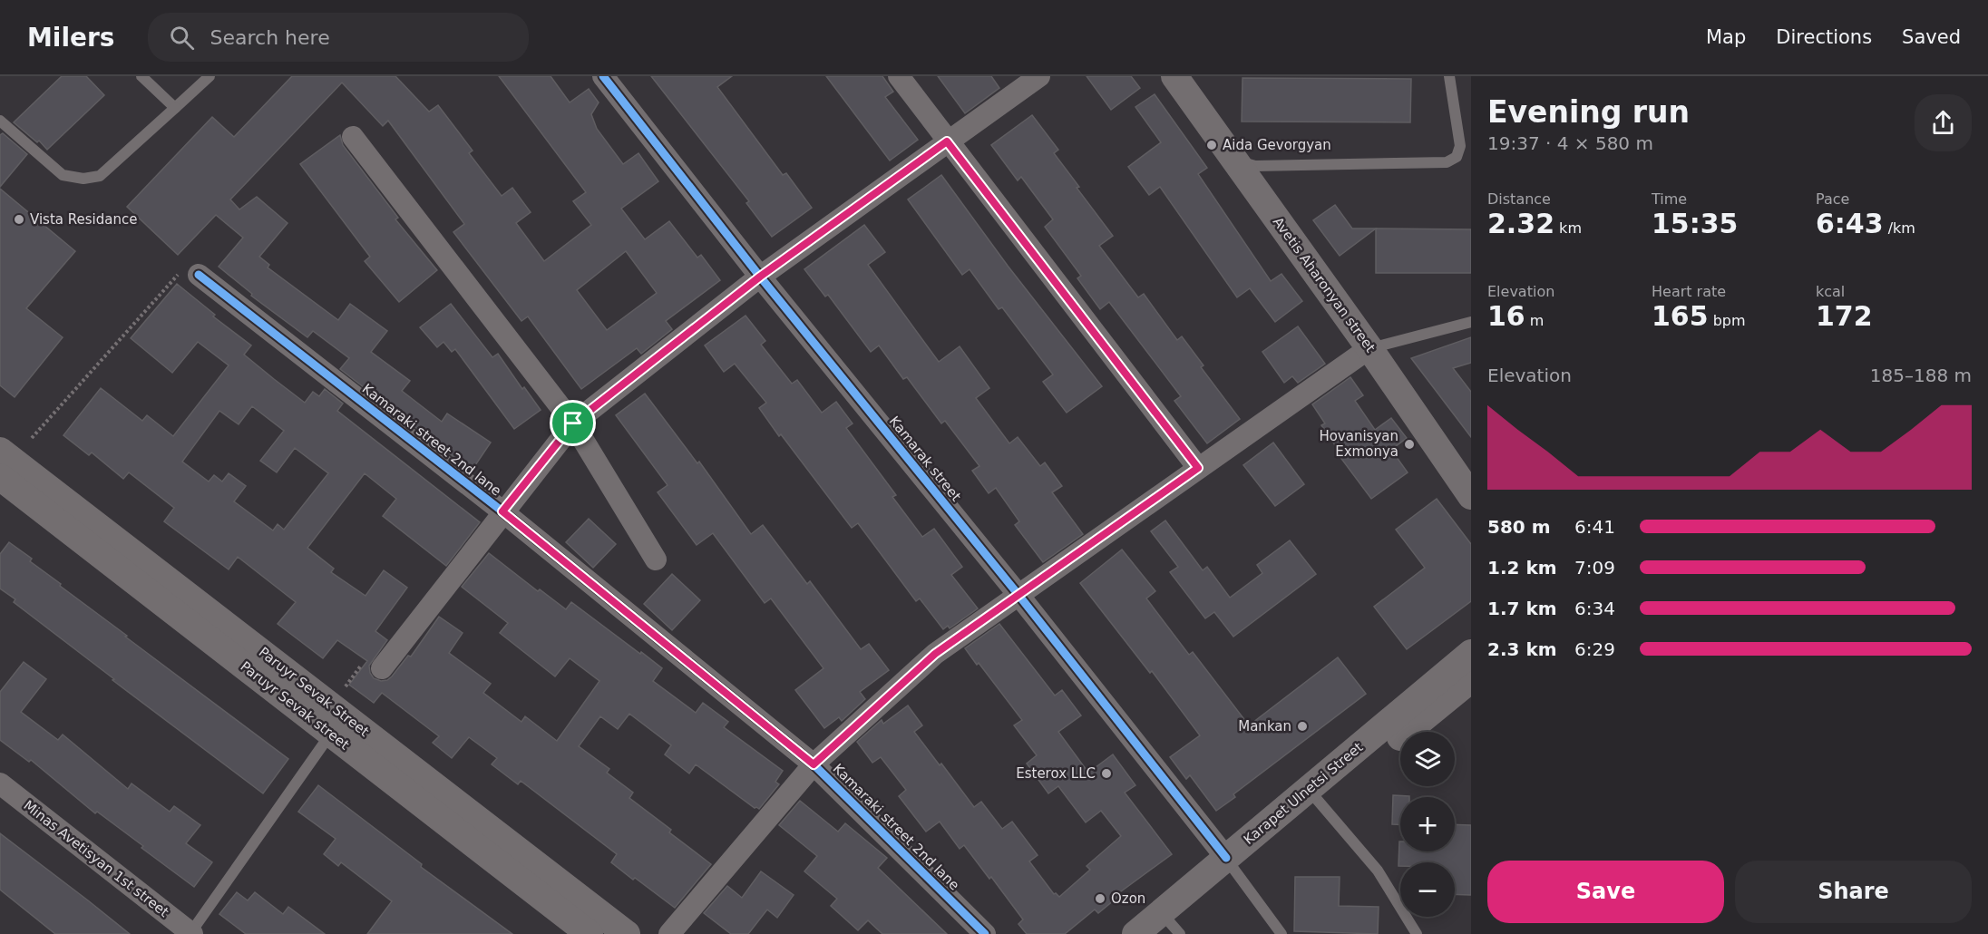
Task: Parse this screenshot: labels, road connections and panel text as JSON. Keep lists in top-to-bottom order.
{
  "streets": {
    "street": [
      "Avetis Aharonyan street",
      "Kamaraki street 2nd lane",
      "Kamarak street",
      "Paruyr Sevak Street",
      "Paruyr Sevak street",
      "Karapet Ulnetsi Street",
      "Minas Avetisyan 1st street"
    ]
  },
  "crossings": [
    ["Kamarak street", "Karapet Ulnetsi Street"],
    ["Paruyr Sevak Street", "Paruyr Sevak street"]
  ],
  "places": [
    "Aida Gevorgyan",
    "Vista Residance",
    "Hovanisyan Exmonya",
    "Mankan",
    "Esterox LLC",
    "Ozon"
  ],
  "page": {
    "header": "Milers",
    "search": "Search here",
    "nav": ["Map", "Directions", "Saved"],
    "heading": ["Evening run", "19:37 · 4 × 580 m"],
    "stats": [
      ["Distance", "2.32 km"],
      ["Time", "15:35"],
      ["Pace", "6:43 /km"],
      ["Elevation", "16 m"],
      ["Heart rate", "165 bpm"],
      ["kcal", "172"]
    ],
    "chart": ["Elevation", "185–188 m"],
    "list": [
      {
        "name": "580 m",
        "note": "6:41"
      },
      {
        "name": "1.2 km",
        "note": "7:09"
      },
      {
        "name": "1.7 km",
        "note": "6:34"
      },
      {
        "name": "2.3 km",
        "note": "6:29"
      }
    ],
    "map_buttons": ["+", "−"],
    "buttons": ["Save", "Share"]
  }
}
